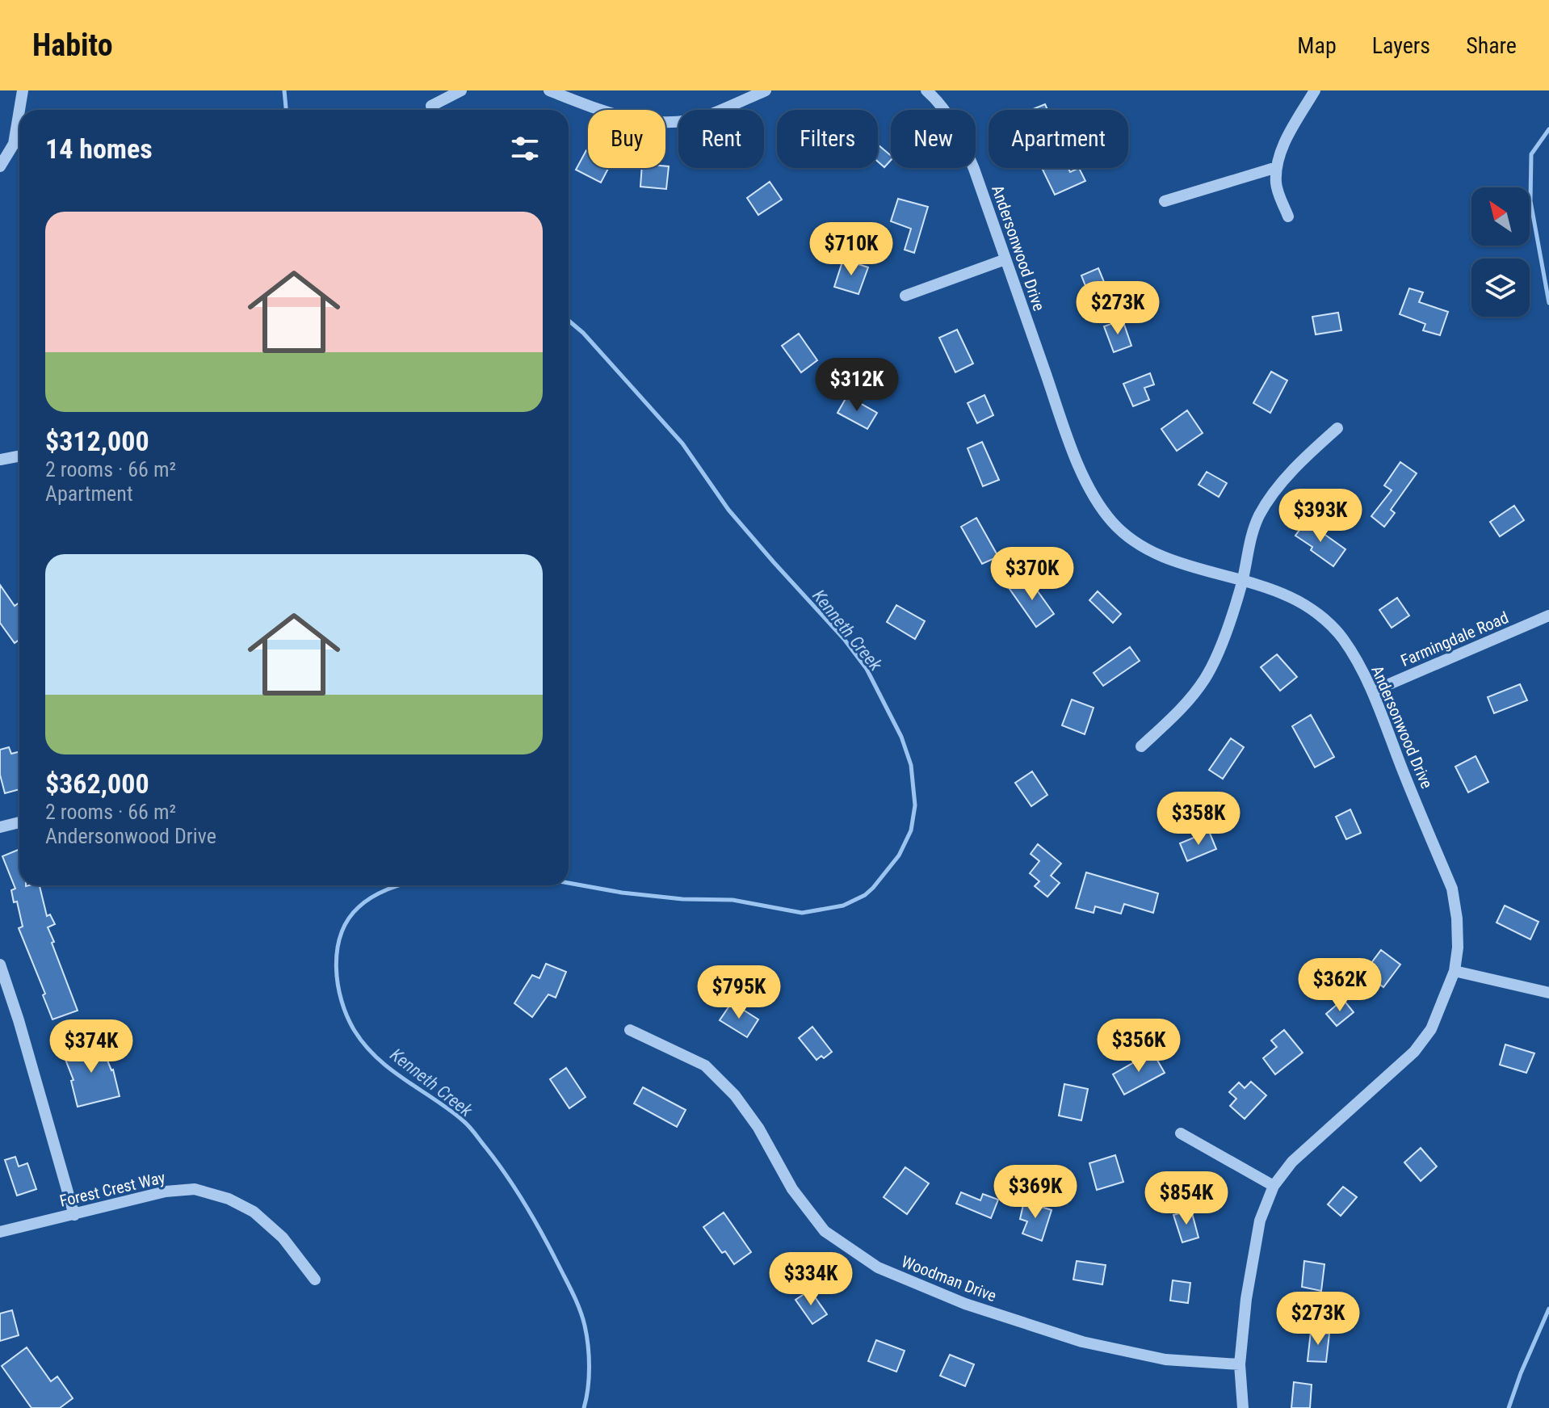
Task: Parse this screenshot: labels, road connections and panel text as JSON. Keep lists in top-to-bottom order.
{
  "streets": {
    "street": [
      "Andersonwood Drive",
      "Farmingdale Road",
      "Forest Crest Way",
      "Woodman Drive"
    ]
  },
  "crossings": [
    ["Andersonwood Drive", "Farmingdale Road"],
    ["Andersonwood Drive", "Woodman Drive"]
  ],
  "water": ["Kenneth Creek"],
  "north": "top left",
  "page": {
    "header": "Habito",
    "nav": ["Map", "Layers", "Share"],
    "chip": [
      "Buy",
      "Rent",
      "Filters",
      "New",
      "Apartment"
    ],
    "heading": "14 homes",
    "list": [
      {
        "name": "$312,000",
        "note": "2 rooms · 66 m² · Apartment"
      },
      {
        "name": "$362,000",
        "note": "2 rooms · 66 m² · Andersonwood Drive"
      }
    ],
    "price": [
      "$710K",
      "$273K",
      "$312K",
      "$393K",
      "$370K",
      "$358K",
      "$362K",
      "$795K",
      "$356K",
      "$374K",
      "$369K",
      "$854K",
      "$334K",
      "$273K"
    ]
  }
}
